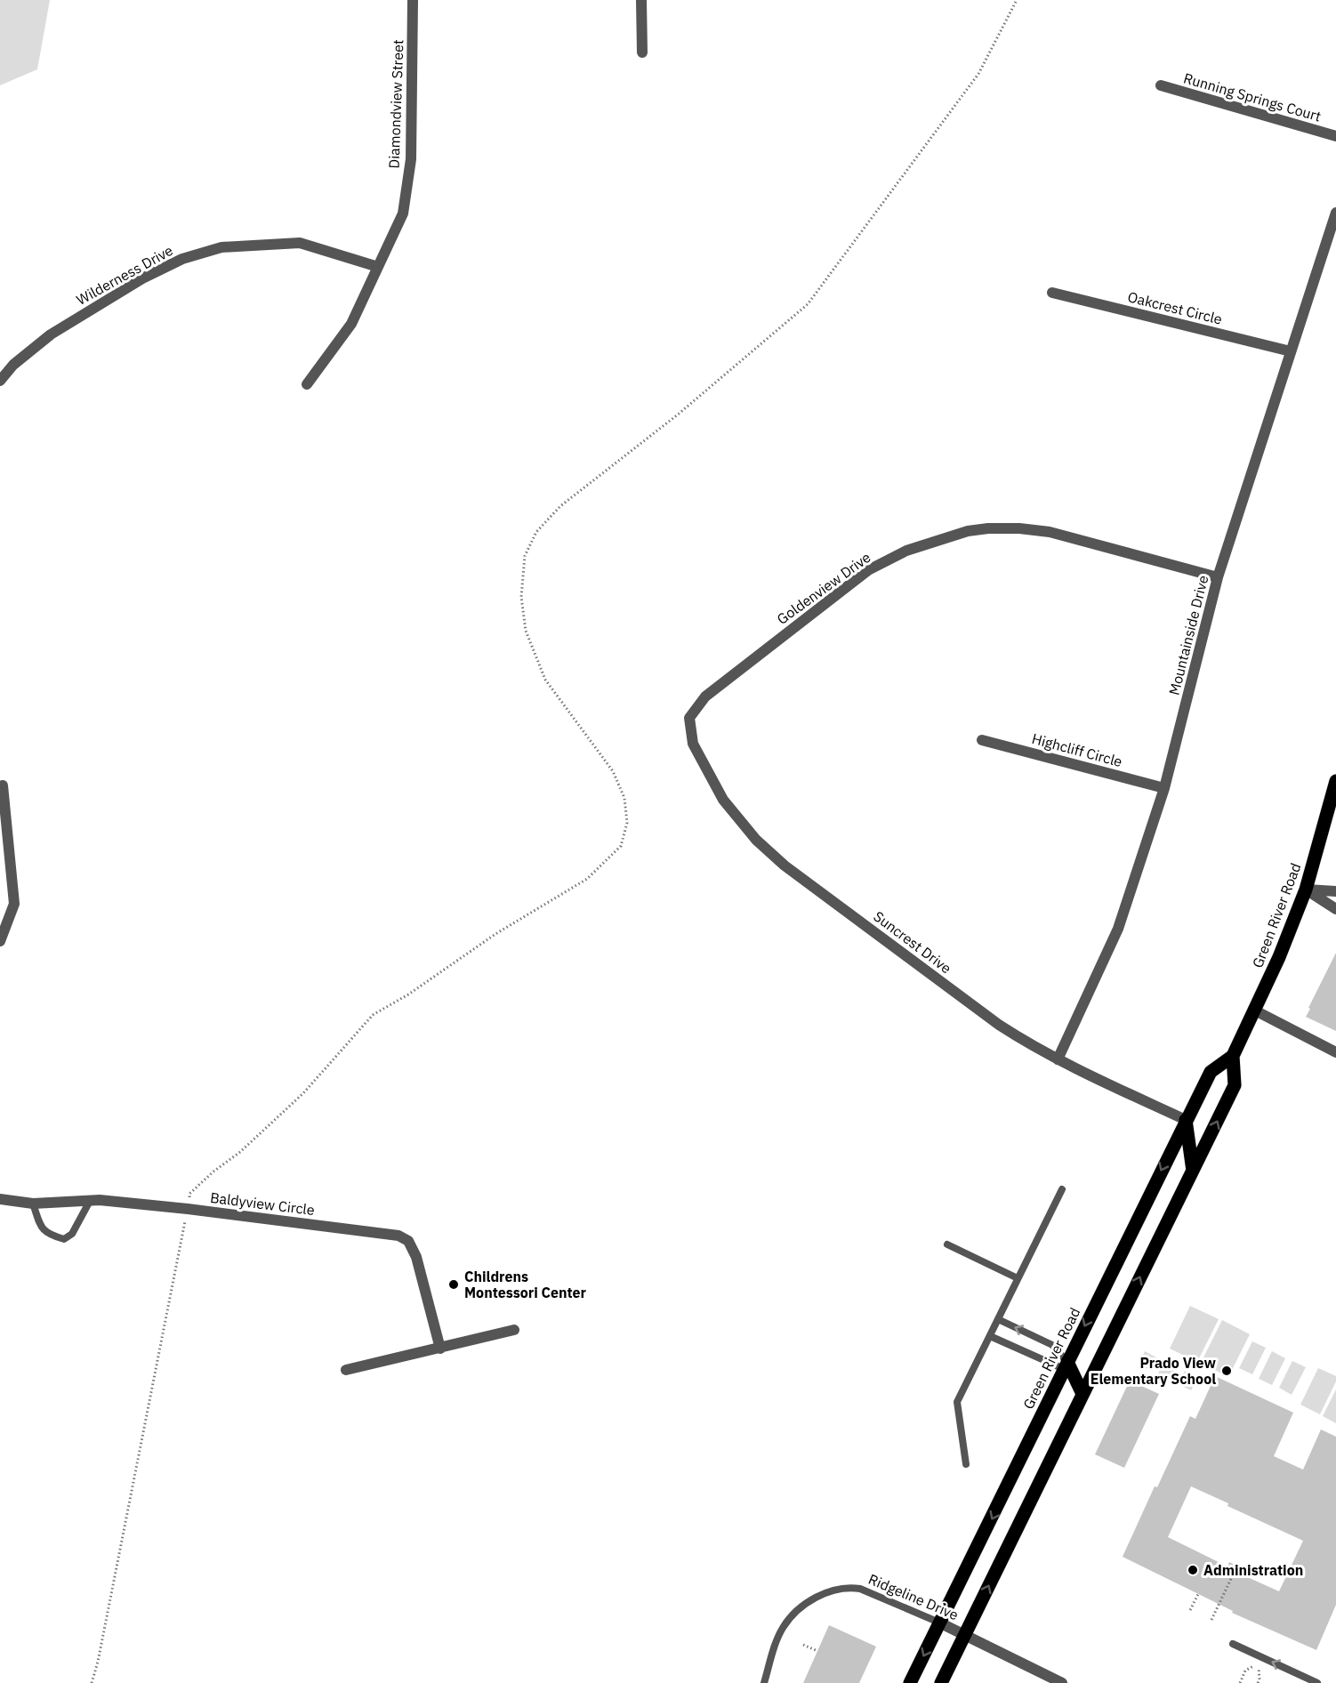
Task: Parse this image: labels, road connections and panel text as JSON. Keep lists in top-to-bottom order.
{
  "streets": {
    "main road": ["Green River Road"],
    "street": [
      "Running Springs Court",
      "Diamondview Street",
      "Wilderness Drive",
      "Oakcrest Circle",
      "Goldenview Drive",
      "Mountainside Drive",
      "Highcliff Circle",
      "Suncrest Drive",
      "Baldyview Circle",
      "Ridgeline Drive"
    ]
  },
  "crossings": [
    ["Diamondview Street", "Wilderness Drive"],
    ["Oakcrest Circle", "Mountainside Drive"],
    ["Goldenview Drive", "Mountainside Drive"],
    ["Goldenview Drive", "Suncrest Drive"],
    ["Mountainside Drive", "Highcliff Circle"],
    ["Mountainside Drive", "Suncrest Drive"],
    ["Green River Road", "Suncrest Drive"],
    ["Green River Road", "Ridgeline Drive"]
  ],
  "places": ["Childrens Montessori Center", "Prado View Elementary School", "Administration"]
}
